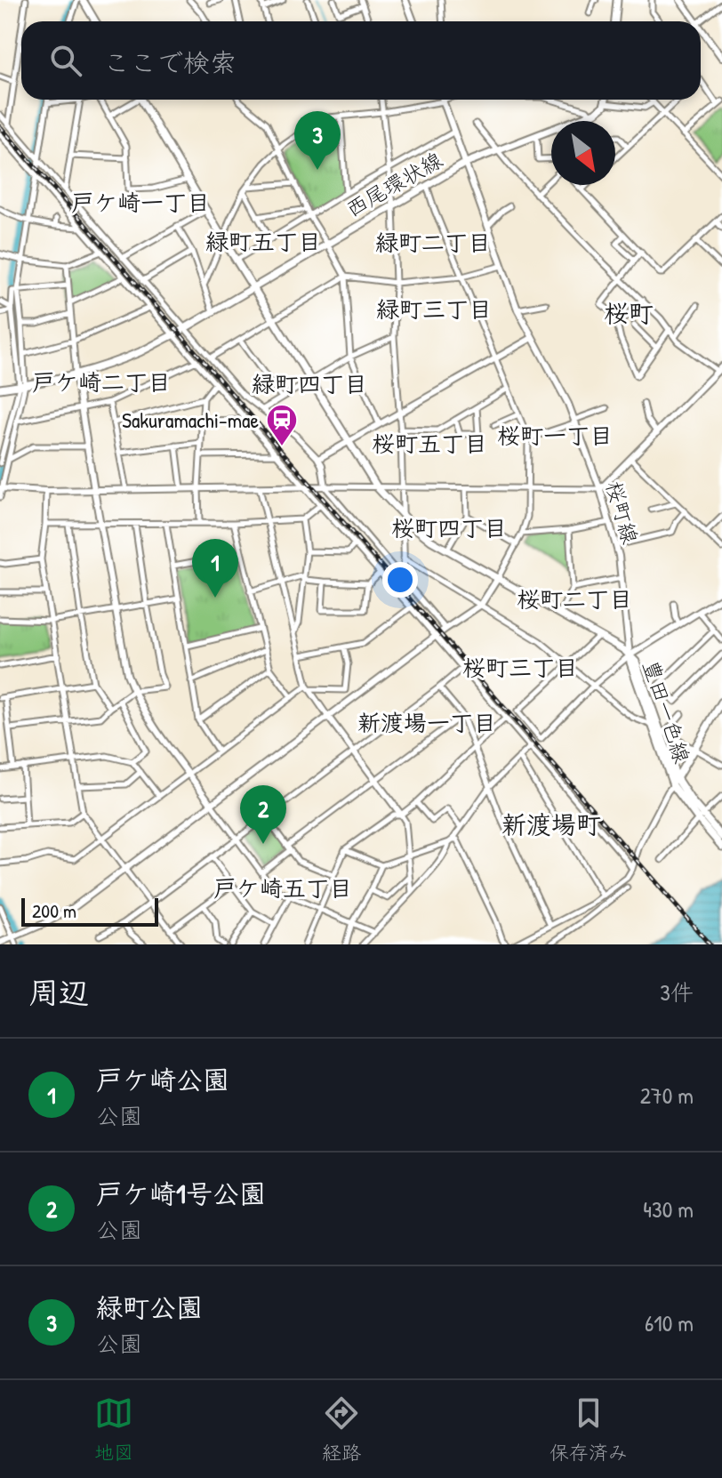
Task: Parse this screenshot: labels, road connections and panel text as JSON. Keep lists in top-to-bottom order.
{
  "streets": {
    "main road": ["西尾環状線", "豊田一色線"],
    "street": ["桜町線"]
  },
  "crossings": [
    ["西尾環状線", "豊田一色線"],
    ["桜町線", "豊田一色線"]
  ],
  "districts": [
    "戸ケ崎一丁目",
    "緑町五丁目",
    "緑町二丁目",
    "緑町三丁目",
    "桜町",
    "戸ケ崎二丁目",
    "緑町四丁目",
    "桜町一丁目",
    "桜町五丁目",
    "桜町四丁目",
    "桜町二丁目",
    "桜町三丁目",
    "新渡場一丁目",
    "新渡場町",
    "戸ケ崎五丁目"
  ],
  "places": {
    "station": ["Sakuramachi-mae"]
  },
  "scale_bar": "200 m",
  "north": "bottom right",
  "page": {
    "search": "ここで検索",
    "pins": ["3", "1", "2"],
    "scale": "200 m",
    "heading": ["周辺", "3件"],
    "list": [
      {
        "mark": "1",
        "name": "戸ケ崎公園",
        "note": "公園",
        "value": "270 m"
      },
      {
        "mark": "2",
        "name": "戸ケ崎1号公園",
        "note": "公園",
        "value": "430 m"
      },
      {
        "mark": "3",
        "name": "緑町公園",
        "note": "公園",
        "value": "610 m"
      }
    ],
    "nav": ["地図", "経路", "保存済み"]
  }
}
